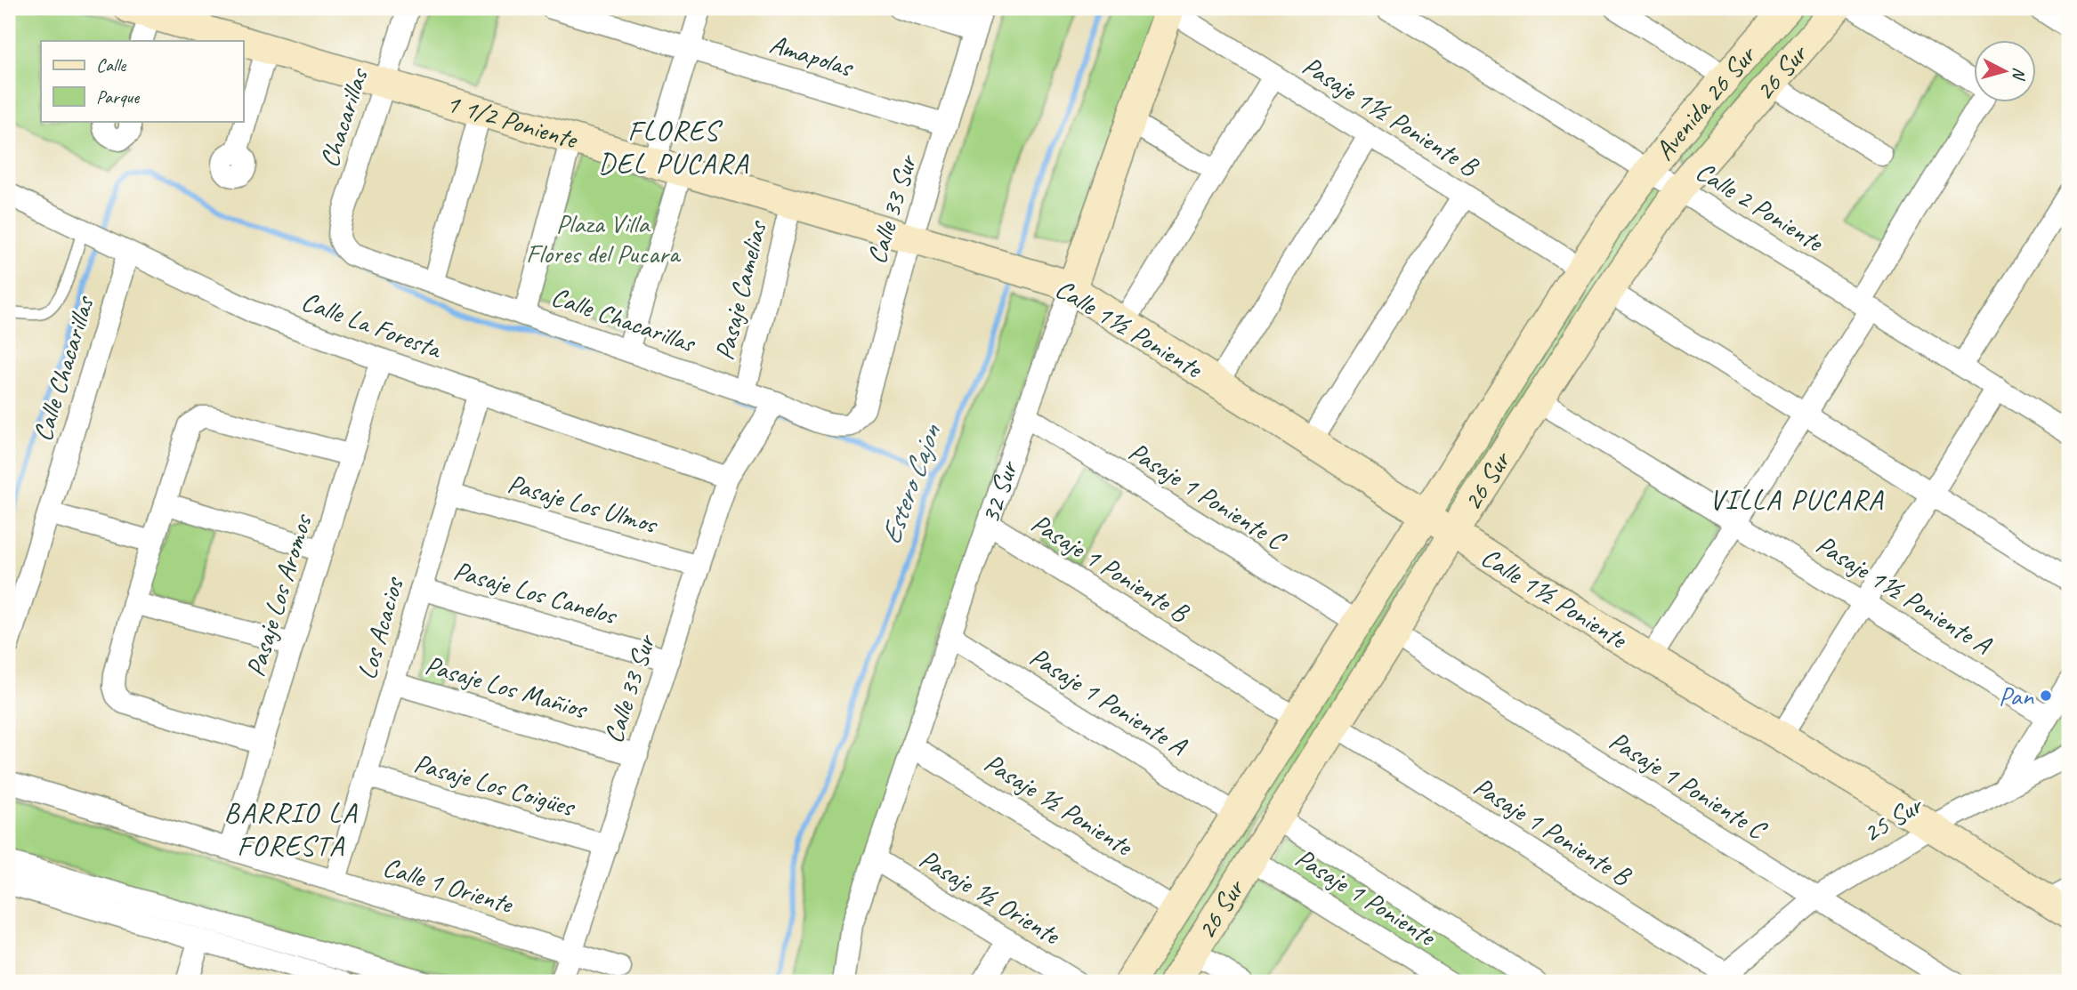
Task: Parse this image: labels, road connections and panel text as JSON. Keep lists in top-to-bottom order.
{
  "streets": {
    "street": [
      "Amapolas",
      "26 Sur",
      "Avenida 26 Sur",
      "Pasaje 1½ Poniente B",
      "Chacarillas",
      "1 1/2 Poniente",
      "Calle 2 Poniente",
      "Calle 33 Sur",
      "Pasaje Camelias",
      "Calle Chacarillas",
      "Calle La Foresta",
      "Calle 1½ Poniente",
      "32 Sur",
      "Pasaje 1 Poniente C",
      "Pasaje Los Ulmos",
      "Pasaje 1 Poniente B",
      "Pasaje Los Canelos",
      "Pasaje 1½ Poniente A",
      "Pasaje Los Aromos",
      "Los Acacios",
      "Pasaje Los Mañios",
      "Pasaje 1 Poniente A",
      "Pasaje Los Coigües",
      "Pasaje ½ Poniente",
      "25 Sur",
      "Calle 1 Oriente",
      "Pasaje ½ Oriente",
      "Pasaje 1 Poniente"
    ]
  },
  "crossings": [
    ["Amapolas", "Calle 33 Sur"],
    ["26 Sur", "Avenida 26 Sur"],
    ["26 Sur", "Pasaje 1½ Poniente B"],
    ["26 Sur", "Calle 2 Poniente"],
    ["26 Sur", "Calle 1½ Poniente"],
    ["26 Sur", "Pasaje 1 Poniente C"],
    ["26 Sur", "Pasaje 1 Poniente B"],
    ["26 Sur", "Pasaje 1½ Poniente A"],
    ["26 Sur", "Pasaje 1 Poniente A"],
    ["26 Sur", "Pasaje ½ Poniente"],
    ["26 Sur", "Pasaje 1 Poniente"],
    ["Avenida 26 Sur", "Calle 2 Poniente"],
    ["Pasaje 1½ Poniente B", "32 Sur"],
    ["Chacarillas", "1 1/2 Poniente"],
    ["Chacarillas", "Calle Chacarillas"],
    ["1 1/2 Poniente", "Calle 33 Sur"],
    ["1 1/2 Poniente", "Pasaje Camelias"],
    ["1 1/2 Poniente", "Calle 1½ Poniente"],
    ["Calle 33 Sur", "Calle Chacarillas"],
    ["Calle 33 Sur", "Calle La Foresta"],
    ["Calle 33 Sur", "Pasaje Los Ulmos"],
    ["Calle 33 Sur", "Pasaje Los Canelos"],
    ["Calle 33 Sur", "Pasaje Los Mañios"],
    ["Calle 33 Sur", "Pasaje Los Coigües"],
    ["Calle 33 Sur", "Calle 1 Oriente"],
    ["Pasaje Camelias", "Calle Chacarillas"],
    ["Calle Chacarillas", "Calle La Foresta"],
    ["Calle La Foresta", "Pasaje Los Aromos"],
    ["Calle La Foresta", "Los Acacios"],
    ["Calle 1½ Poniente", "32 Sur"],
    ["Calle 1½ Poniente", "25 Sur"],
    ["32 Sur", "Pasaje 1 Poniente C"],
    ["32 Sur", "Pasaje 1 Poniente B"],
    ["32 Sur", "Pasaje 1 Poniente A"],
    ["32 Sur", "Pasaje ½ Poniente"],
    ["32 Sur", "Pasaje ½ Oriente"],
    ["Pasaje 1 Poniente C", "25 Sur"],
    ["Pasaje Los Ulmos", "Los Acacios"],
    ["Pasaje 1 Poniente B", "25 Sur"],
    ["Pasaje Los Canelos", "Los Acacios"],
    ["Pasaje Los Aromos", "Calle 1 Oriente"],
    ["Los Acacios", "Pasaje Los Mañios"],
    ["Los Acacios", "Pasaje Los Coigües"],
    ["Los Acacios", "Calle 1 Oriente"]
  ],
  "districts": ["FLORES DEL PUCARA", "VILLA PUCARA", "BARRIO LA FORESTA"],
  "water": ["Estero Cajon"],
  "parks": ["Plaza Villa Flores del Pucara"],
  "places": ["Pan"],
  "legend": ["Calle", "Parque"],
  "north": "right"
}
